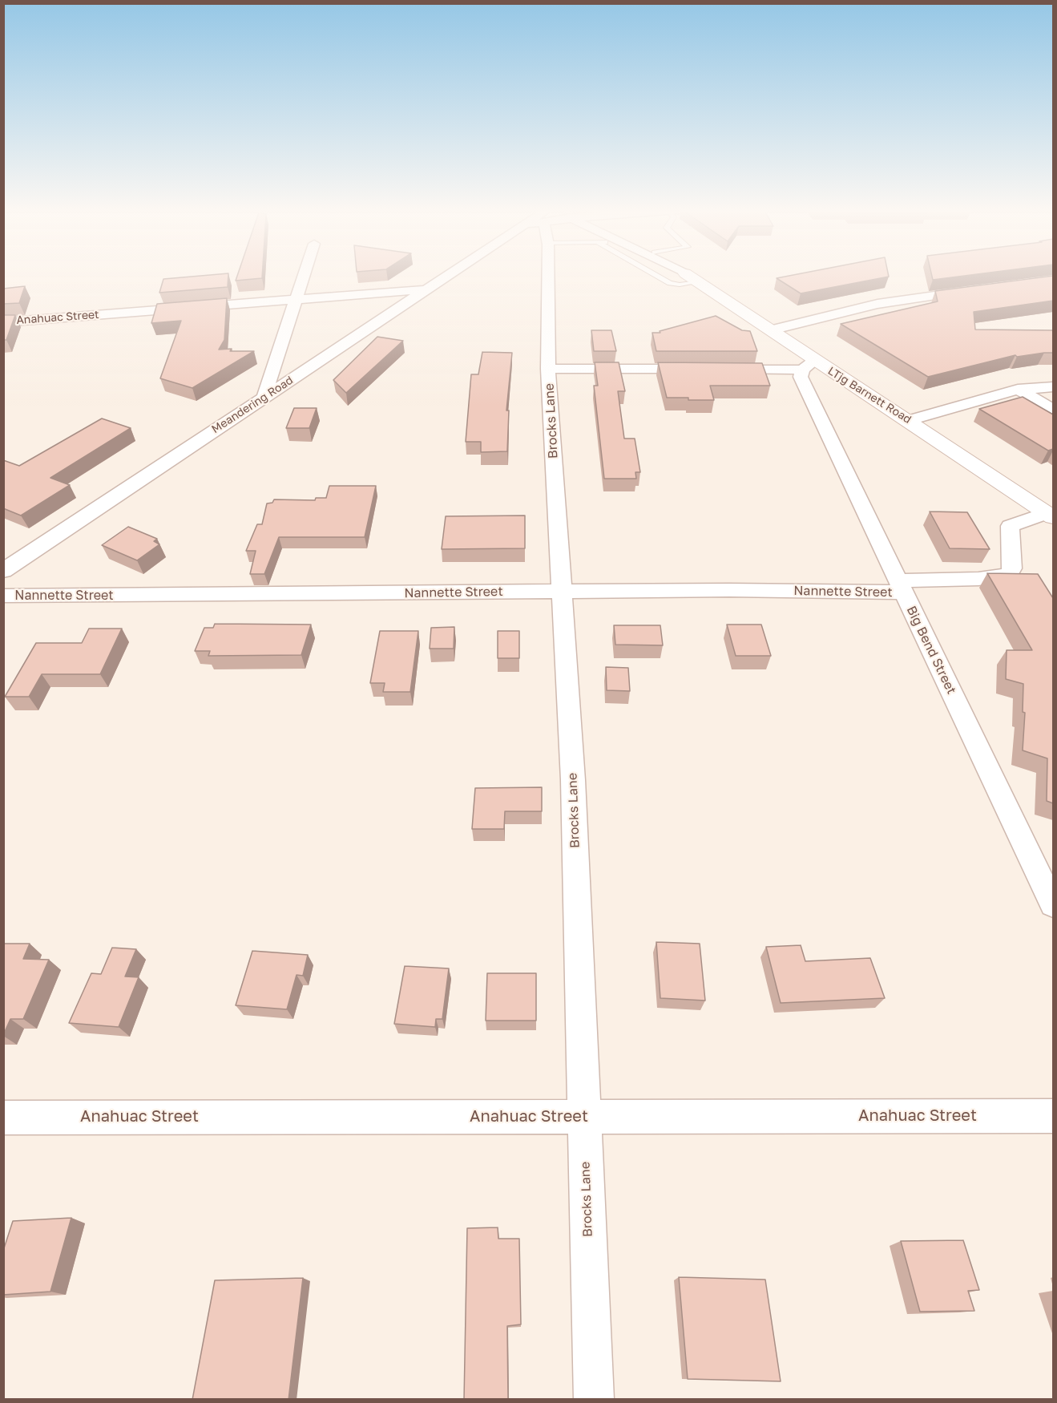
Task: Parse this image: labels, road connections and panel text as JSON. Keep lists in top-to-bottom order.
{
  "streets": {
    "street": [
      "Anahuac Street",
      "LTjg Barnett Road",
      "Meandering Road",
      "Brocks Lane",
      "Nannette Street",
      "Big Bend Street"
    ]
  },
  "crossings": [
    ["Anahuac Street", "Meandering Road"],
    ["Anahuac Street", "Brocks Lane"],
    ["LTjg Barnett Road", "Nannette Street"],
    ["LTjg Barnett Road", "Big Bend Street"],
    ["Brocks Lane", "Nannette Street"],
    ["Nannette Street", "Big Bend Street"]
  ]
}
